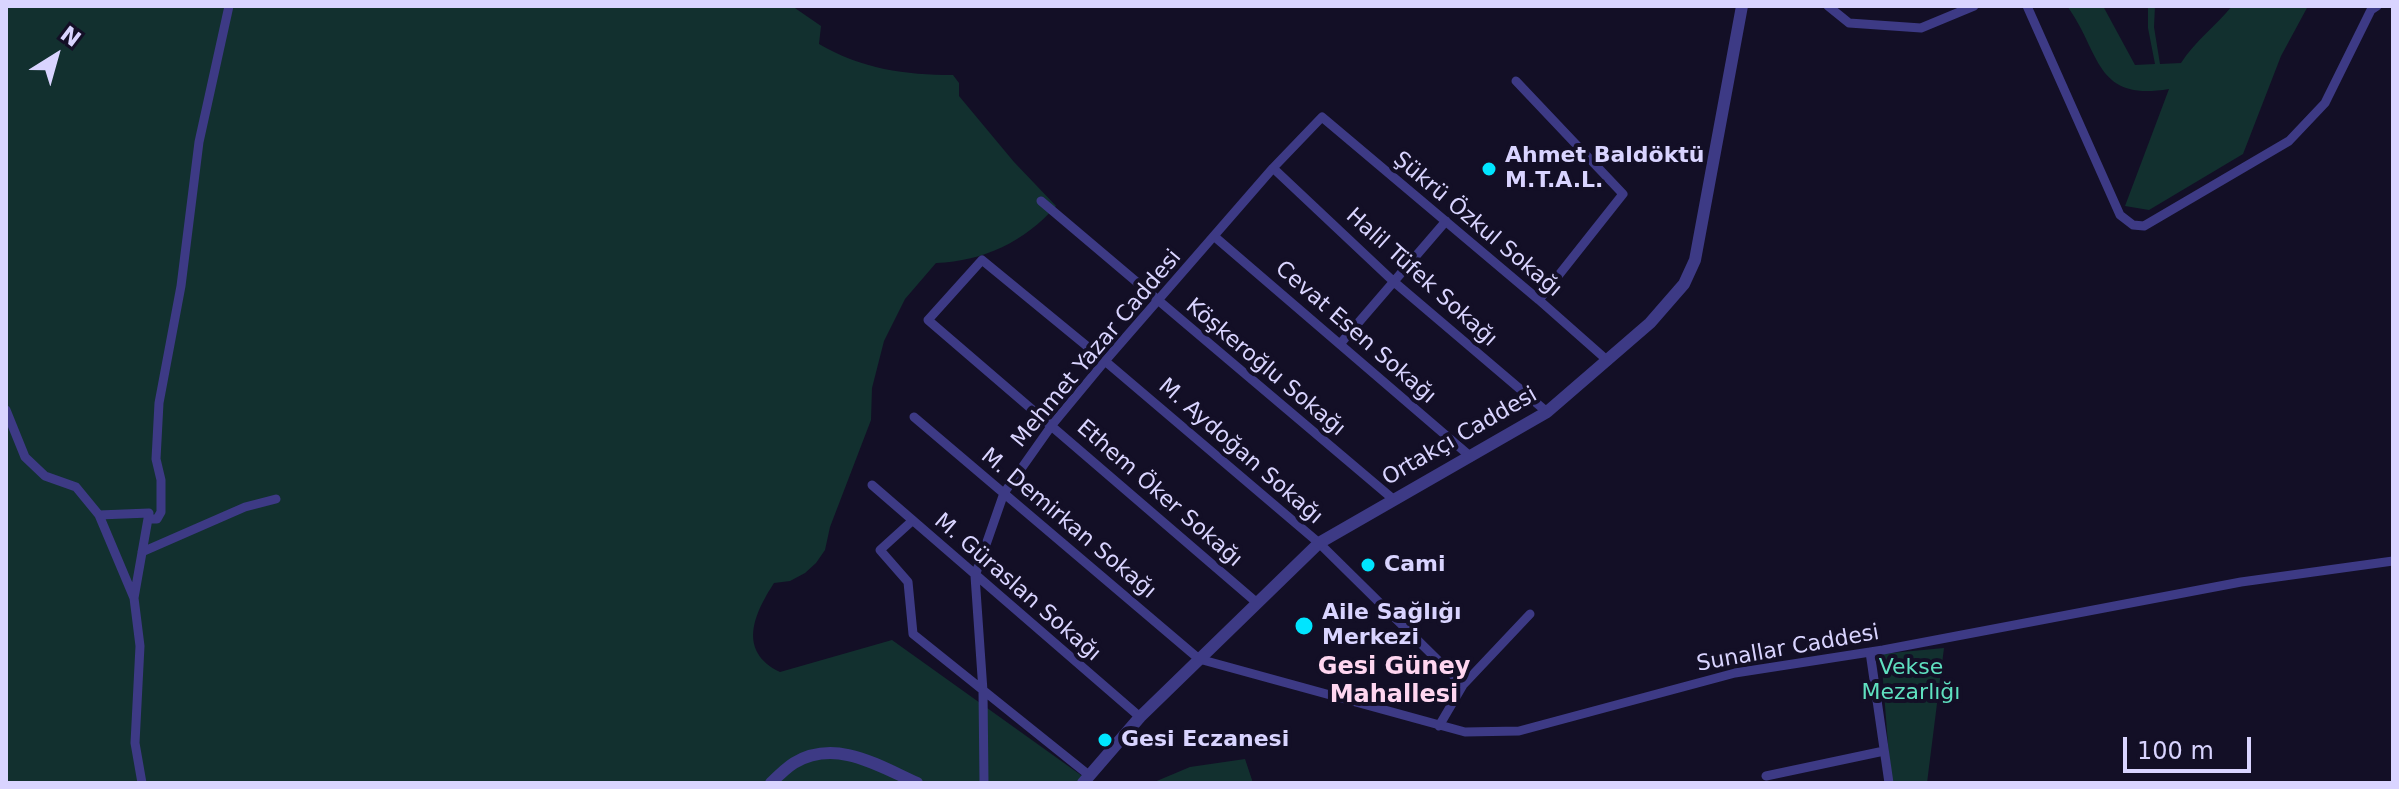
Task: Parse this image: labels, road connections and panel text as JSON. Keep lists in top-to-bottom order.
{
  "streets": {
    "street": [
      "Şükrü Özkul Sokağı",
      "Halil Tüfek Sokağı",
      "Cevat Esen Sokağı",
      "Mehmet Yazar Caddesi",
      "Köşkeroğlu Sokağı",
      "Ortakçı Caddesi",
      "M. Aydoğan Sokağı",
      "Ethem Öker Sokağı",
      "M. Demirkan Sokağı",
      "M. Güraslan Sokağı",
      "Sunallar Caddesi"
    ]
  },
  "crossings": [
    ["Şükrü Özkul Sokağı", "Mehmet Yazar Caddesi"],
    ["Şükrü Özkul Sokağı", "Ortakçı Caddesi"],
    ["Halil Tüfek Sokağı", "Mehmet Yazar Caddesi"],
    ["Halil Tüfek Sokağı", "Ortakçı Caddesi"],
    ["Cevat Esen Sokağı", "Mehmet Yazar Caddesi"],
    ["Cevat Esen Sokağı", "Ortakçı Caddesi"],
    ["Mehmet Yazar Caddesi", "Köşkeroğlu Sokağı"],
    ["Mehmet Yazar Caddesi", "M. Aydoğan Sokağı"],
    ["Mehmet Yazar Caddesi", "Ethem Öker Sokağı"],
    ["Mehmet Yazar Caddesi", "M. Demirkan Sokağı"],
    ["Mehmet Yazar Caddesi", "M. Güraslan Sokağı"],
    ["Köşkeroğlu Sokağı", "Ortakçı Caddesi"],
    ["Ortakçı Caddesi", "M. Aydoğan Sokağı"],
    ["Ortakçı Caddesi", "Ethem Öker Sokağı"],
    ["Ortakçı Caddesi", "M. Demirkan Sokağı"],
    ["Ortakçı Caddesi", "M. Güraslan Sokağı"],
    ["Ortakçı Caddesi", "Sunallar Caddesi"],
    ["M. Aydoğan Sokağı", "Ethem Öker Sokağı"],
    ["M. Demirkan Sokağı", "Sunallar Caddesi"]
  ],
  "districts": ["Gesi Güney Mahallesi"],
  "parks": ["Vekse Mezarlığı"],
  "places": [
    "Ahmet Baldöktü M.T.A.L.",
    "Cami",
    "Aile Sağlığı Merkezi",
    "Gesi Eczanesi"
  ],
  "scale_bar": "100 m",
  "north": "top right"
}
